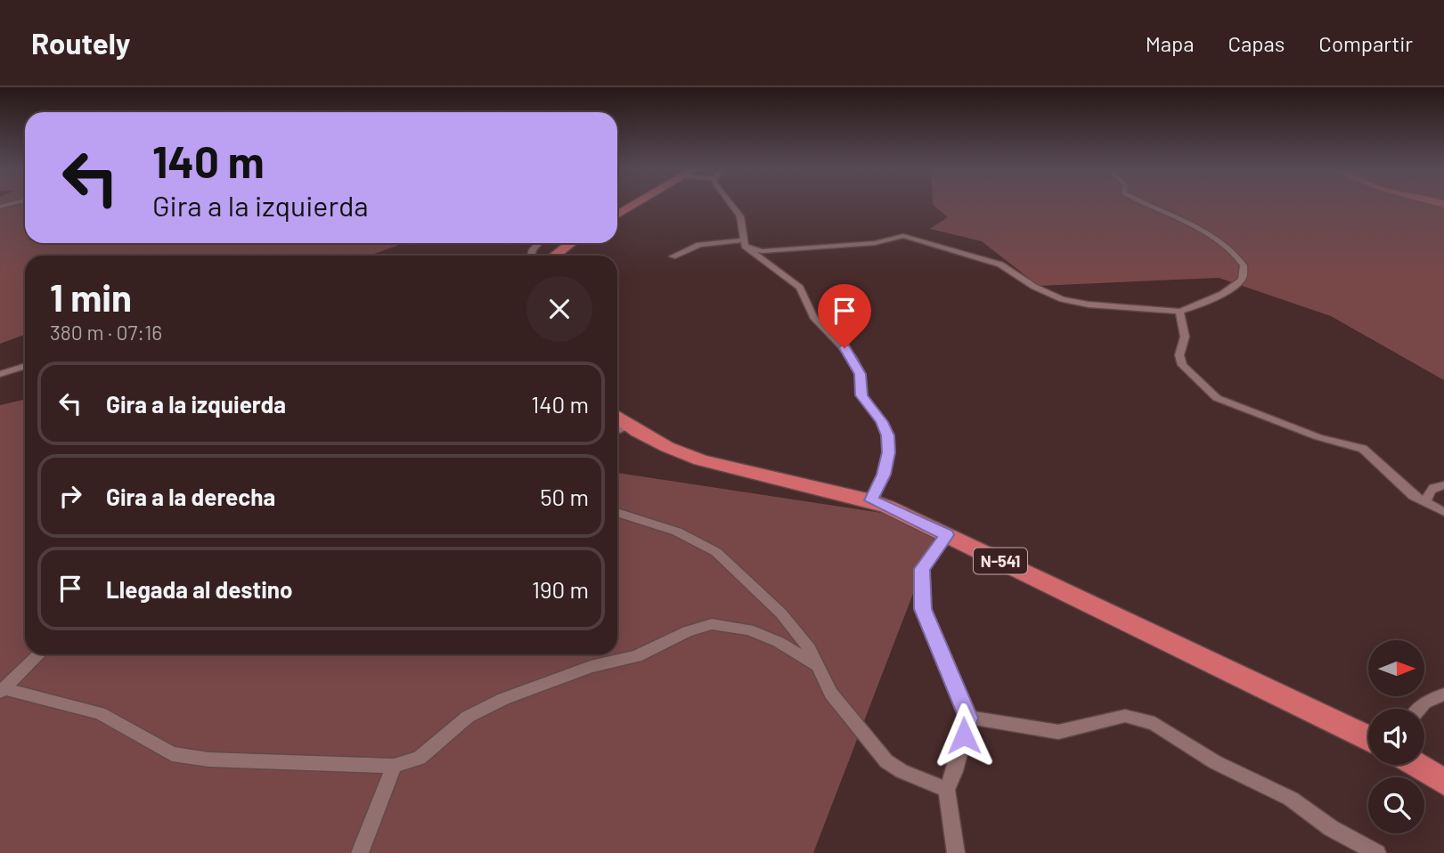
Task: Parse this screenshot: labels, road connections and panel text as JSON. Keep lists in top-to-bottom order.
{
  "streets": {
    "highway": ["N-541"]
  },
  "north": "right",
  "page": {
    "header": "Routely",
    "nav": ["Mapa", "Capas", "Compartir"],
    "turn": ["140 m", "Gira a la izquierda"],
    "heading": ["1 min", "380 m · 07:16"],
    "list": [
      {
        "name": "Gira a la izquierda",
        "value": "140 m"
      },
      {
        "name": "Gira a la derecha",
        "value": "50 m"
      },
      {
        "name": "Llegada al destino",
        "value": "190 m"
      }
    ]
  }
}
